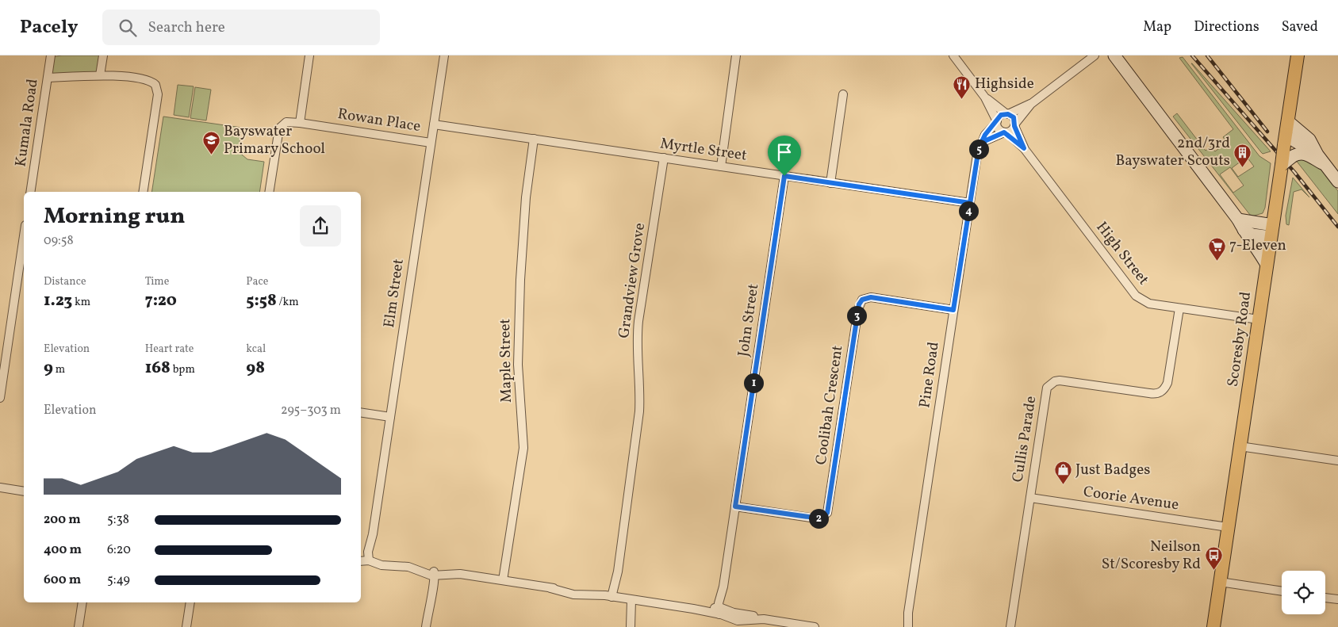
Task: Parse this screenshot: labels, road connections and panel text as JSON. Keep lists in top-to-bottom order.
{
  "streets": {
    "main road": ["Scoresby Road"],
    "street": [
      "Rowan Place",
      "Kumala Road",
      "Myrtle Street",
      "High Street",
      "Grandview Grove",
      "Elm Street",
      "John Street",
      "Maple Street",
      "Pine Road",
      "Coolibah Crescent",
      "Cullis Parade",
      "Coorie Avenue"
    ]
  },
  "crossings": [
    ["Rowan Place", "Elm Street"],
    ["Myrtle Street", "Grandview Grove"],
    ["Myrtle Street", "Elm Street"],
    ["Myrtle Street", "John Street"],
    ["Myrtle Street", "Maple Street"],
    ["Myrtle Street", "Pine Road"],
    ["High Street", "Scoresby Road"],
    ["High Street", "Pine Road"],
    ["High Street", "Cullis Parade"],
    ["John Street", "Coolibah Crescent"],
    ["Scoresby Road", "Coorie Avenue"],
    ["Pine Road", "Coolibah Crescent"],
    ["Cullis Parade", "Coorie Avenue"]
  ],
  "places": {
    "restaurant": ["Highside"],
    "school or university": ["Bayswater Primary School"],
    "building": ["2nd/3rd Bayswater Scouts"],
    "supermarket": ["7-Eleven"],
    "shop": ["Just Badges"],
    "bus stop": ["Neilson St/Scoresby Rd"]
  },
  "page": {
    "header": "Pacely",
    "search": "Search here",
    "nav": ["Map", "Directions", "Saved"],
    "pins": [
      "5",
      "4",
      "3",
      "1",
      "2"
    ],
    "heading": ["Morning run", "09:58"],
    "stats": [
      ["Distance", "1.23 km"],
      ["Time", "7:20"],
      ["Pace", "5:58 /km"],
      ["Elevation", "9 m"],
      ["Heart rate", "168 bpm"],
      ["kcal", "98"]
    ],
    "chart": ["Elevation", "295–303 m"],
    "list": [
      {
        "name": "200 m",
        "note": "5:38"
      },
      {
        "name": "400 m",
        "note": "6:20"
      },
      {
        "name": "600 m",
        "note": "5:49"
      }
    ]
  }
}
